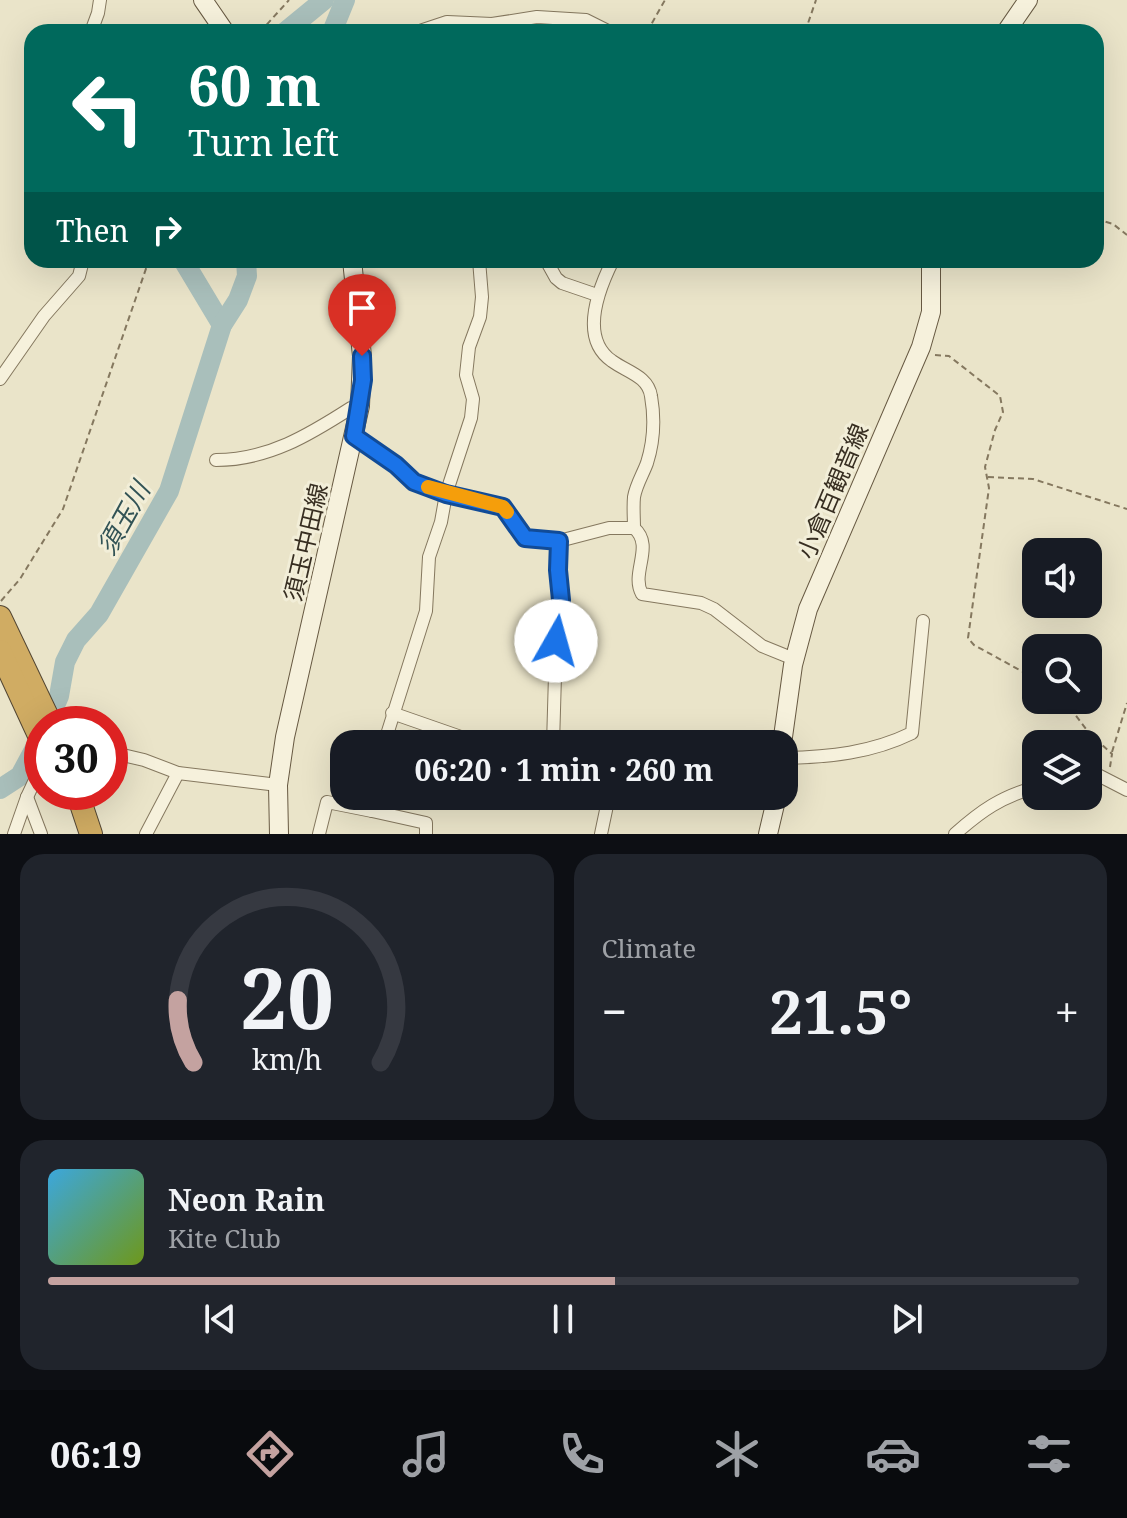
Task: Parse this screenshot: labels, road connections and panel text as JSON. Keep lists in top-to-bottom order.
{
  "streets": {
    "main road": ["小倉百観音線", "須玉中田線"]
  },
  "water": ["須玉川"],
  "page": {
    "turn": ["60 m", "Turn left"],
    "then": "Then",
    "limit": "30",
    "trip": "06:20 · 1 min · 260 m",
    "tile": "Climate",
    "heat": ["−", "21.5°", "+"],
    "song": ["Neon Rain", "Kite Club"],
    "tabs": "06:19",
    "gauge": ["20", "km/h"]
  }
}
